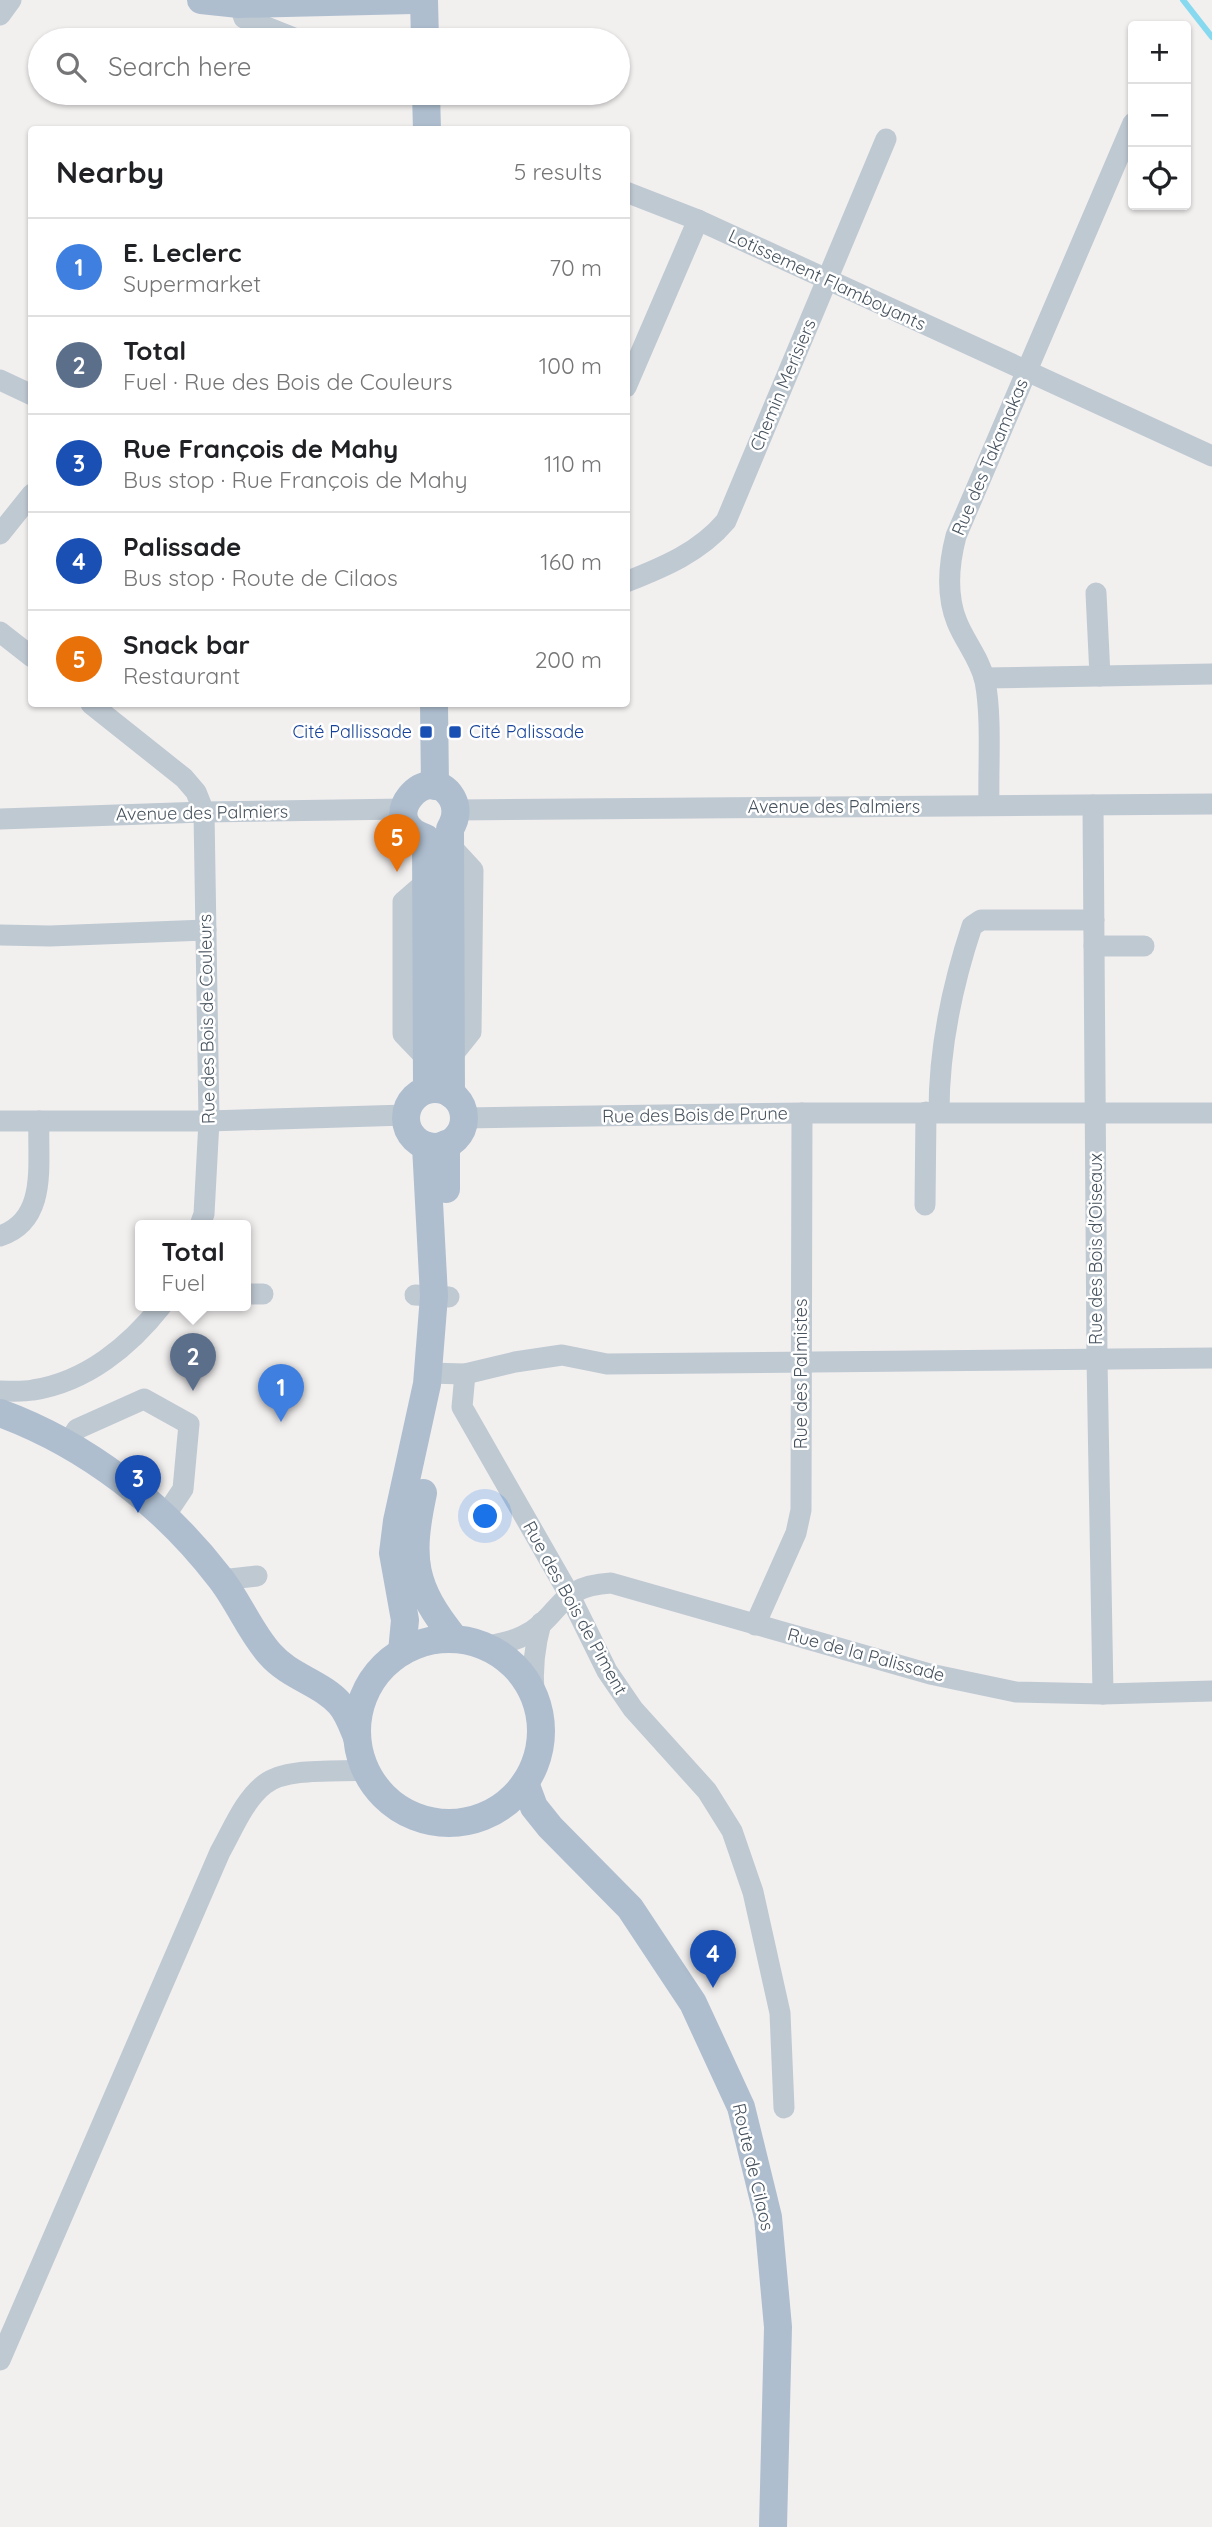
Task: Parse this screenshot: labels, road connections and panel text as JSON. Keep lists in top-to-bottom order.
{
  "streets": {
    "main road": ["Route de Cilaos"],
    "street": [
      "Lotissement Flamboyants",
      "Chemin Merisiers",
      "Rue des Takamakas",
      "Avenue des Palmiers",
      "Rue des Bois de Couleurs",
      "Rue des Bois de Prune",
      "Rue des Bois d'Oiseaux",
      "Rue des Palmistes",
      "Rue des Bois de Piment",
      "Rue de la Palissade"
    ]
  },
  "crossings": [
    ["Lotissement Flamboyants", "Chemin Merisiers"],
    ["Lotissement Flamboyants", "Rue des Takamakas"],
    ["Rue des Takamakas", "Avenue des Palmiers"],
    ["Avenue des Palmiers", "Rue des Bois de Couleurs"],
    ["Avenue des Palmiers", "Rue des Bois d'Oiseaux"],
    ["Rue des Bois de Prune", "Rue des Bois d'Oiseaux"],
    ["Rue des Bois de Prune", "Rue des Palmistes"],
    ["Rue des Bois d'Oiseaux", "Rue de la Palissade"],
    ["Rue des Palmistes", "Rue de la Palissade"],
    ["Rue des Bois de Piment", "Rue de la Palissade"],
    ["Rue de la Palissade", "Route de Cilaos"]
  ],
  "places": {
    "transit": ["Cité Pallissade", "Cité Palissade"]
  },
  "page": {
    "map_buttons": ["+", "−"],
    "search": "Search here",
    "heading": ["Nearby", "5 results"],
    "list": [
      {
        "mark": "1",
        "name": "E. Leclerc",
        "note": "Supermarket",
        "value": "70 m"
      },
      {
        "mark": "2",
        "name": "Total",
        "note": "Fuel · Rue des Bois de Couleurs",
        "value": "100 m"
      },
      {
        "mark": "3",
        "name": "Rue François de Mahy",
        "note": "Bus stop · Rue François de Mahy",
        "value": "110 m"
      },
      {
        "mark": "4",
        "name": "Palissade",
        "note": "Bus stop · Route de Cilaos",
        "value": "160 m"
      },
      {
        "mark": "5",
        "name": "Snack bar",
        "note": "Restaurant",
        "value": "200 m"
      }
    ],
    "pins": [
      "5",
      "2",
      "1",
      "3",
      "4"
    ],
    "popup": ["Total", "Fuel"]
  }
}
